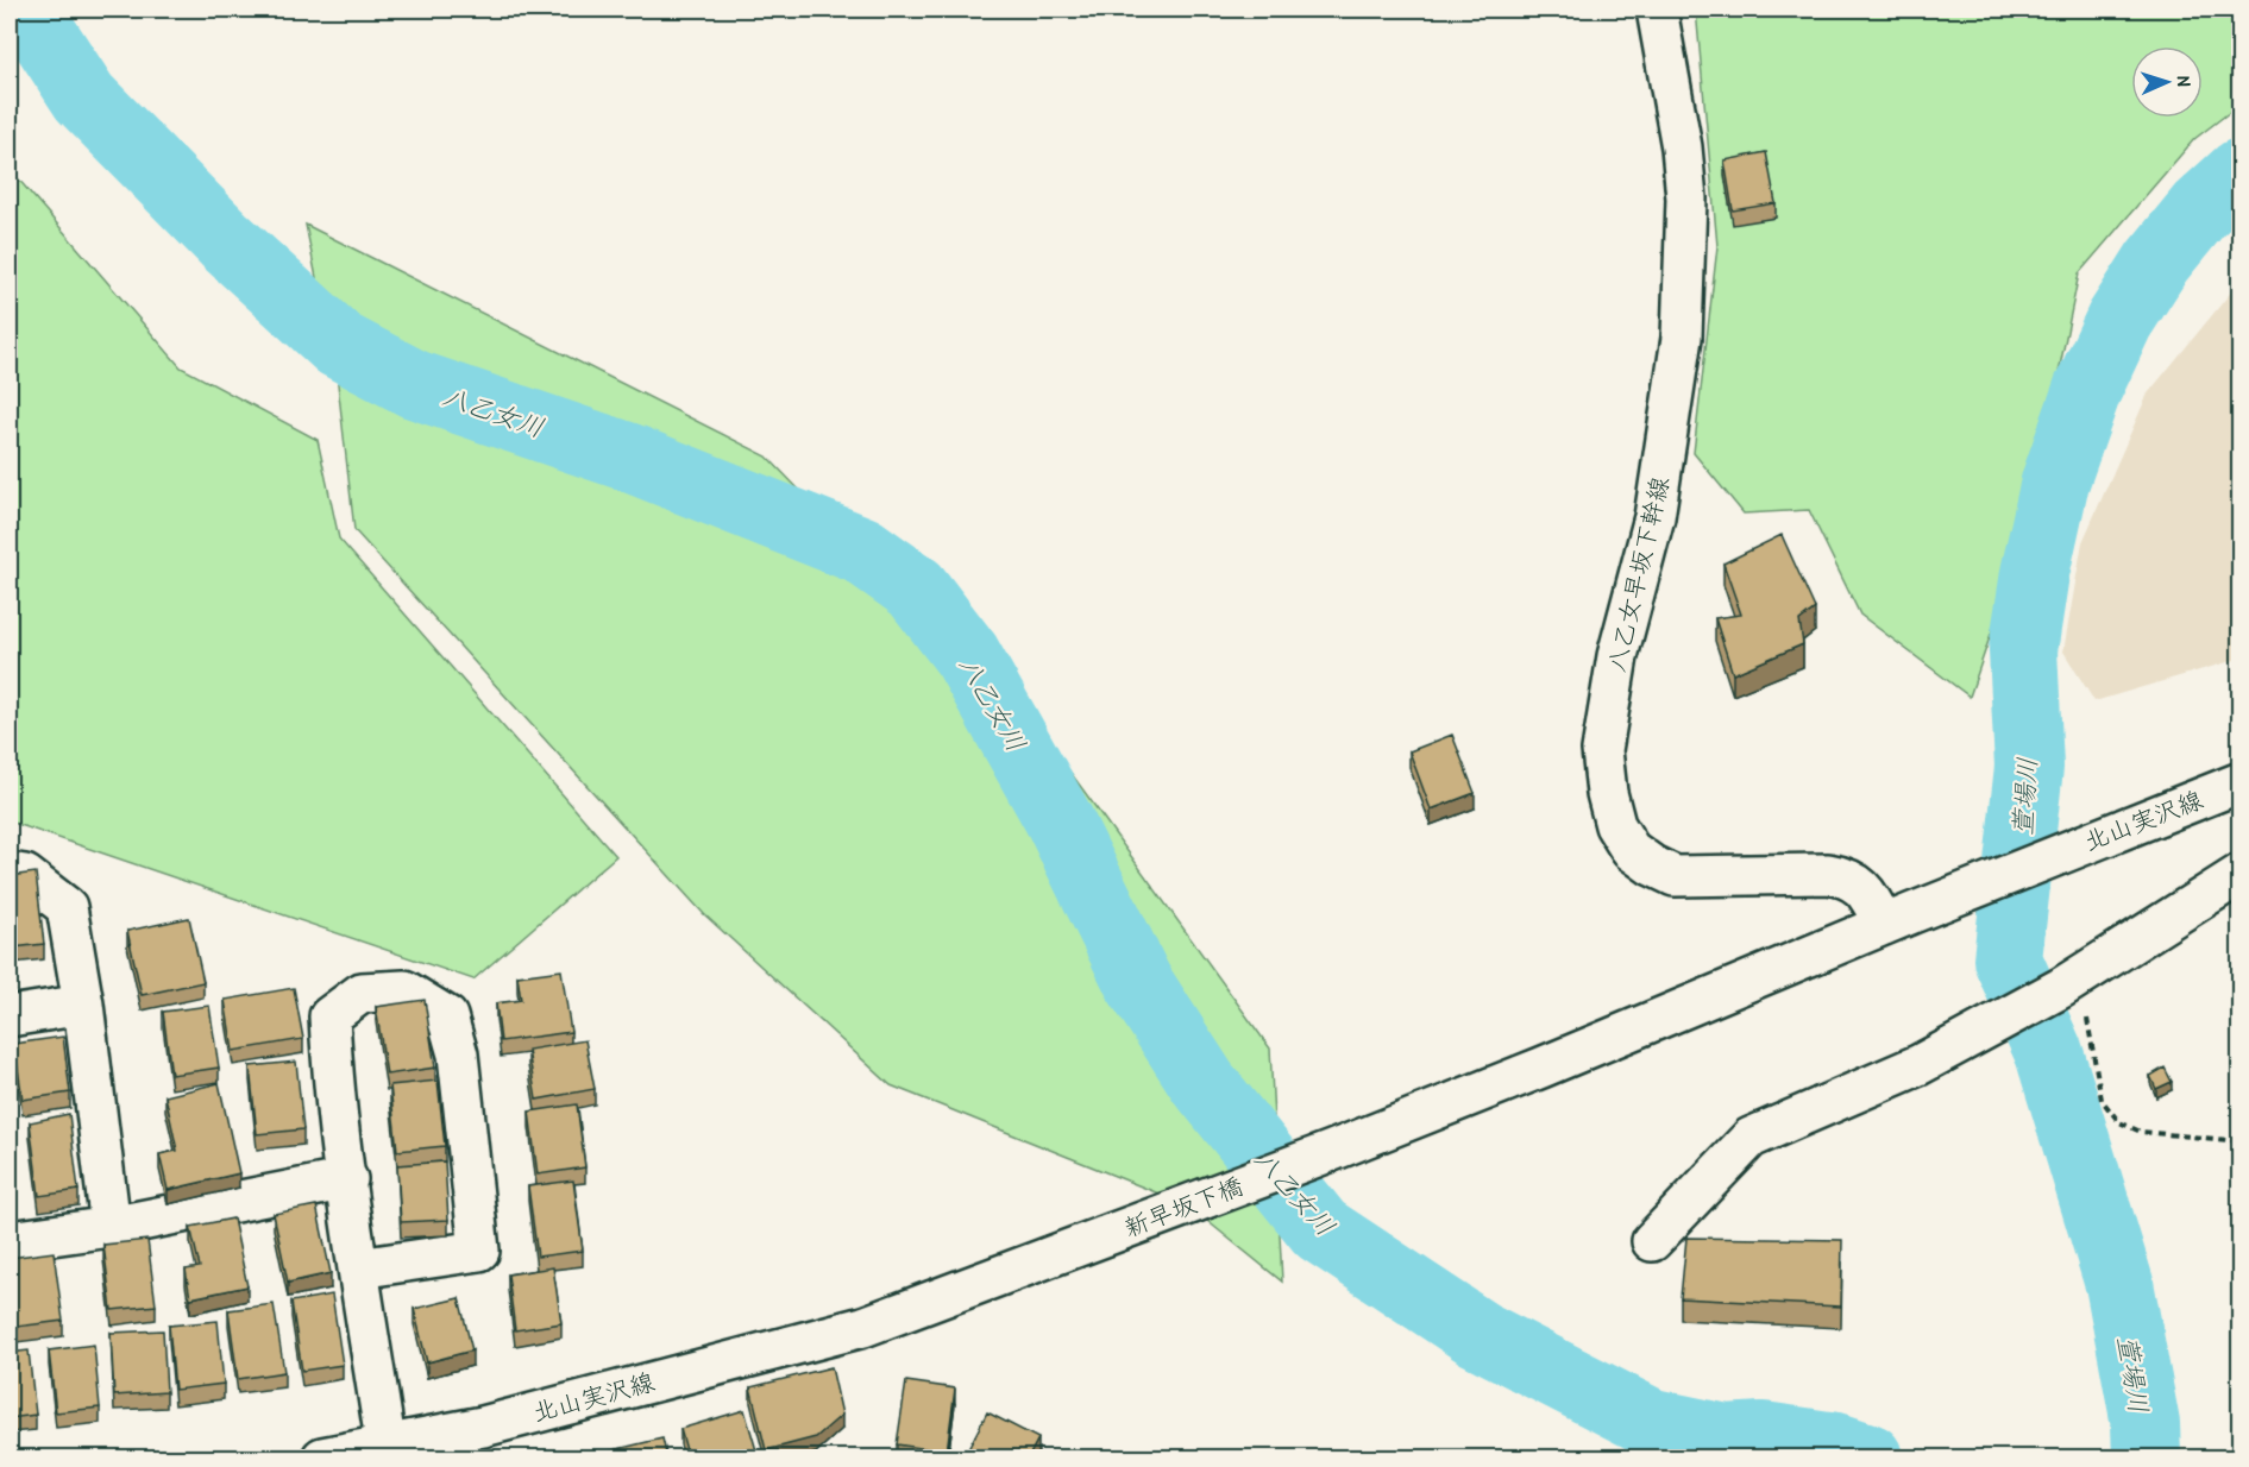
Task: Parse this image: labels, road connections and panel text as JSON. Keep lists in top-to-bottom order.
{
  "streets": {
    "street": ["八乙女早坂下幹線", "北山実沢線", "新早坂下橋"]
  },
  "crossings": [
    ["八乙女早坂下幹線", "北山実沢線"],
    ["八乙女早坂下幹線", "新早坂下橋"],
    ["北山実沢線", "新早坂下橋"]
  ],
  "water": ["八乙女川", "萱場川"],
  "north": "right"
}
